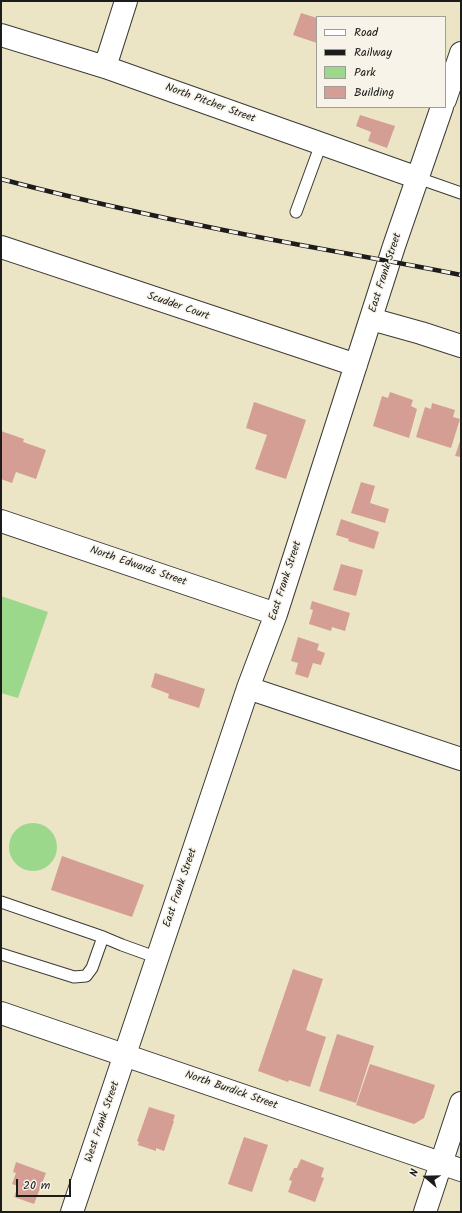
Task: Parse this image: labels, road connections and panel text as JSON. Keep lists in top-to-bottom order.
{
  "streets": {
    "street": [
      "North Pitcher Street",
      "East Frank Street",
      "Scudder Court",
      "North Edwards Street",
      "North Burdick Street",
      "West Frank Street"
    ]
  },
  "crossings": [
    ["North Pitcher Street", "East Frank Street"],
    ["East Frank Street", "Scudder Court"],
    ["East Frank Street", "North Edwards Street"],
    ["East Frank Street", "North Burdick Street"],
    ["East Frank Street", "West Frank Street"],
    ["North Burdick Street", "West Frank Street"]
  ],
  "legend": [
    "Road",
    "Railway",
    "Park",
    "Building"
  ],
  "scale_bar": "20 m",
  "north": "left"
}
